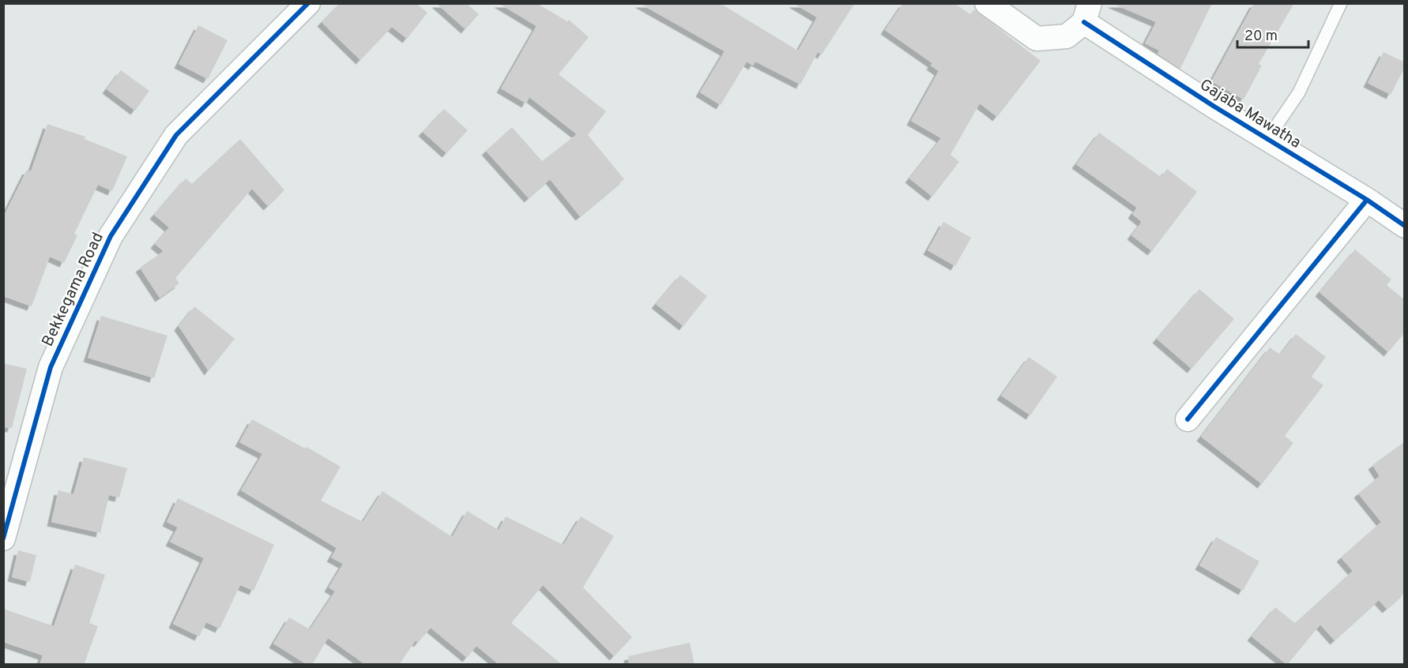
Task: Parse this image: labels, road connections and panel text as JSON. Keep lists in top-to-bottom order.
{
  "streets": {
    "street": ["Gajaba Mawatha", "Bekkegama Road"]
  },
  "scale_bar": "20 m"
}
